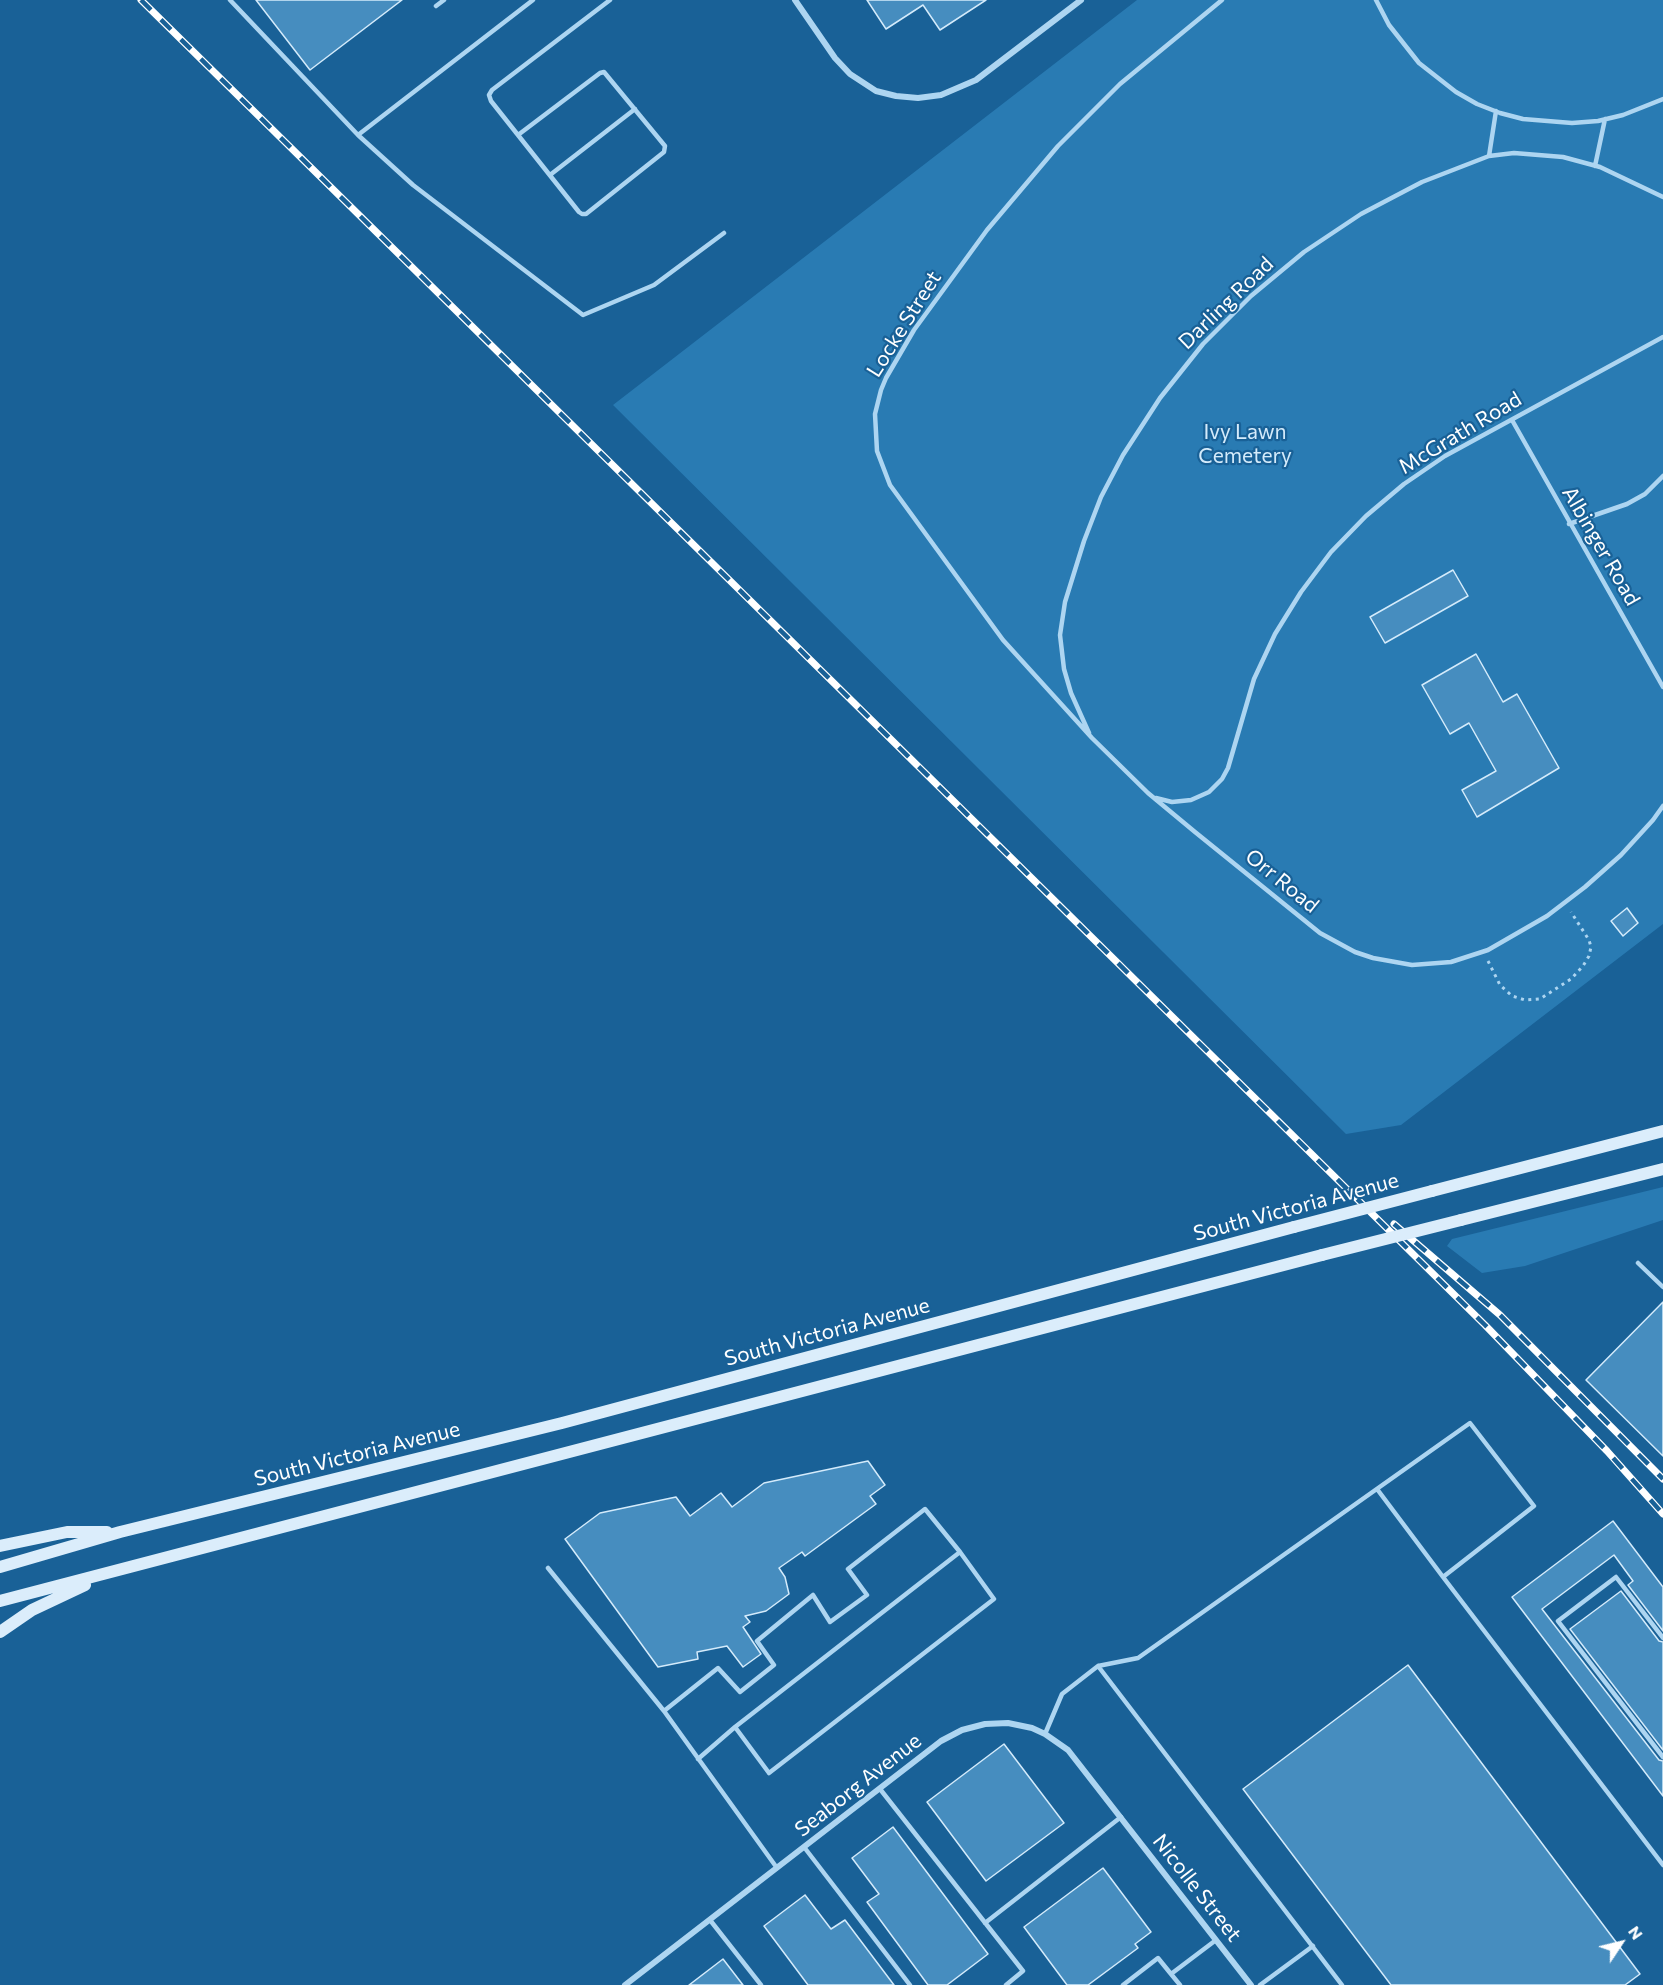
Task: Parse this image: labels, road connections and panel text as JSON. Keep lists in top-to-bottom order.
{
  "streets": {
    "main road": ["South Victoria Avenue"],
    "street": ["Seaborg Avenue", "Nicolle Street"],
    "lane": [
      "Darling Road",
      "Locke Street",
      "McGrath Road",
      "Albinger Road",
      "Orr Road"
    ]
  },
  "crossings": [
    ["Darling Road", "Locke Street"],
    ["Darling Road", "Orr Road"],
    ["Locke Street", "Orr Road"],
    ["McGrath Road", "Albinger Road"],
    ["McGrath Road", "Orr Road"],
    ["Seaborg Avenue", "Nicolle Street"]
  ],
  "parks": ["Ivy Lawn Cemetery"],
  "north": "top right"
}
